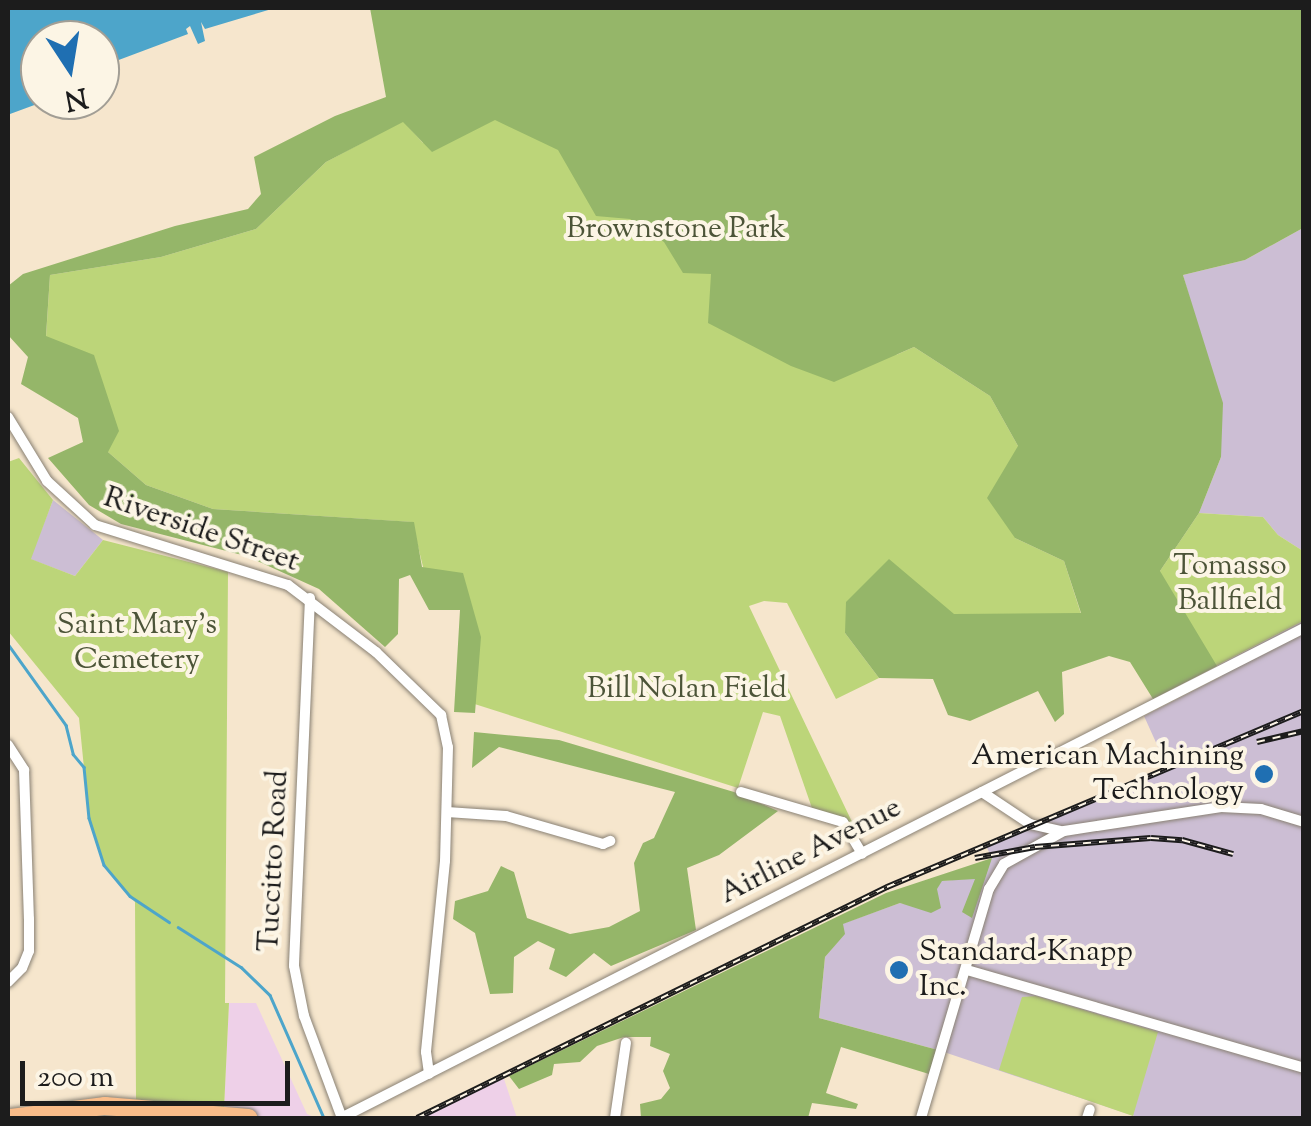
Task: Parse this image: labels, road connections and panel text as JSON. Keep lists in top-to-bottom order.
{
  "streets": {
    "street": ["Riverside Street", "Airline Avenue", "Tuccitto Road"]
  },
  "crossings": [
    ["Riverside Street", "Airline Avenue"],
    ["Riverside Street", "Tuccitto Road"],
    ["Airline Avenue", "Tuccitto Road"]
  ],
  "parks": [
    "Brownstone Park",
    "Tomasso Ballfield",
    "Saint Mary's Cemetery",
    "Bill Nolan Field"
  ],
  "places": ["American Machining Technology", "Standard-Knapp Inc."],
  "scale_bar": "200 m",
  "north": "bottom"
}
